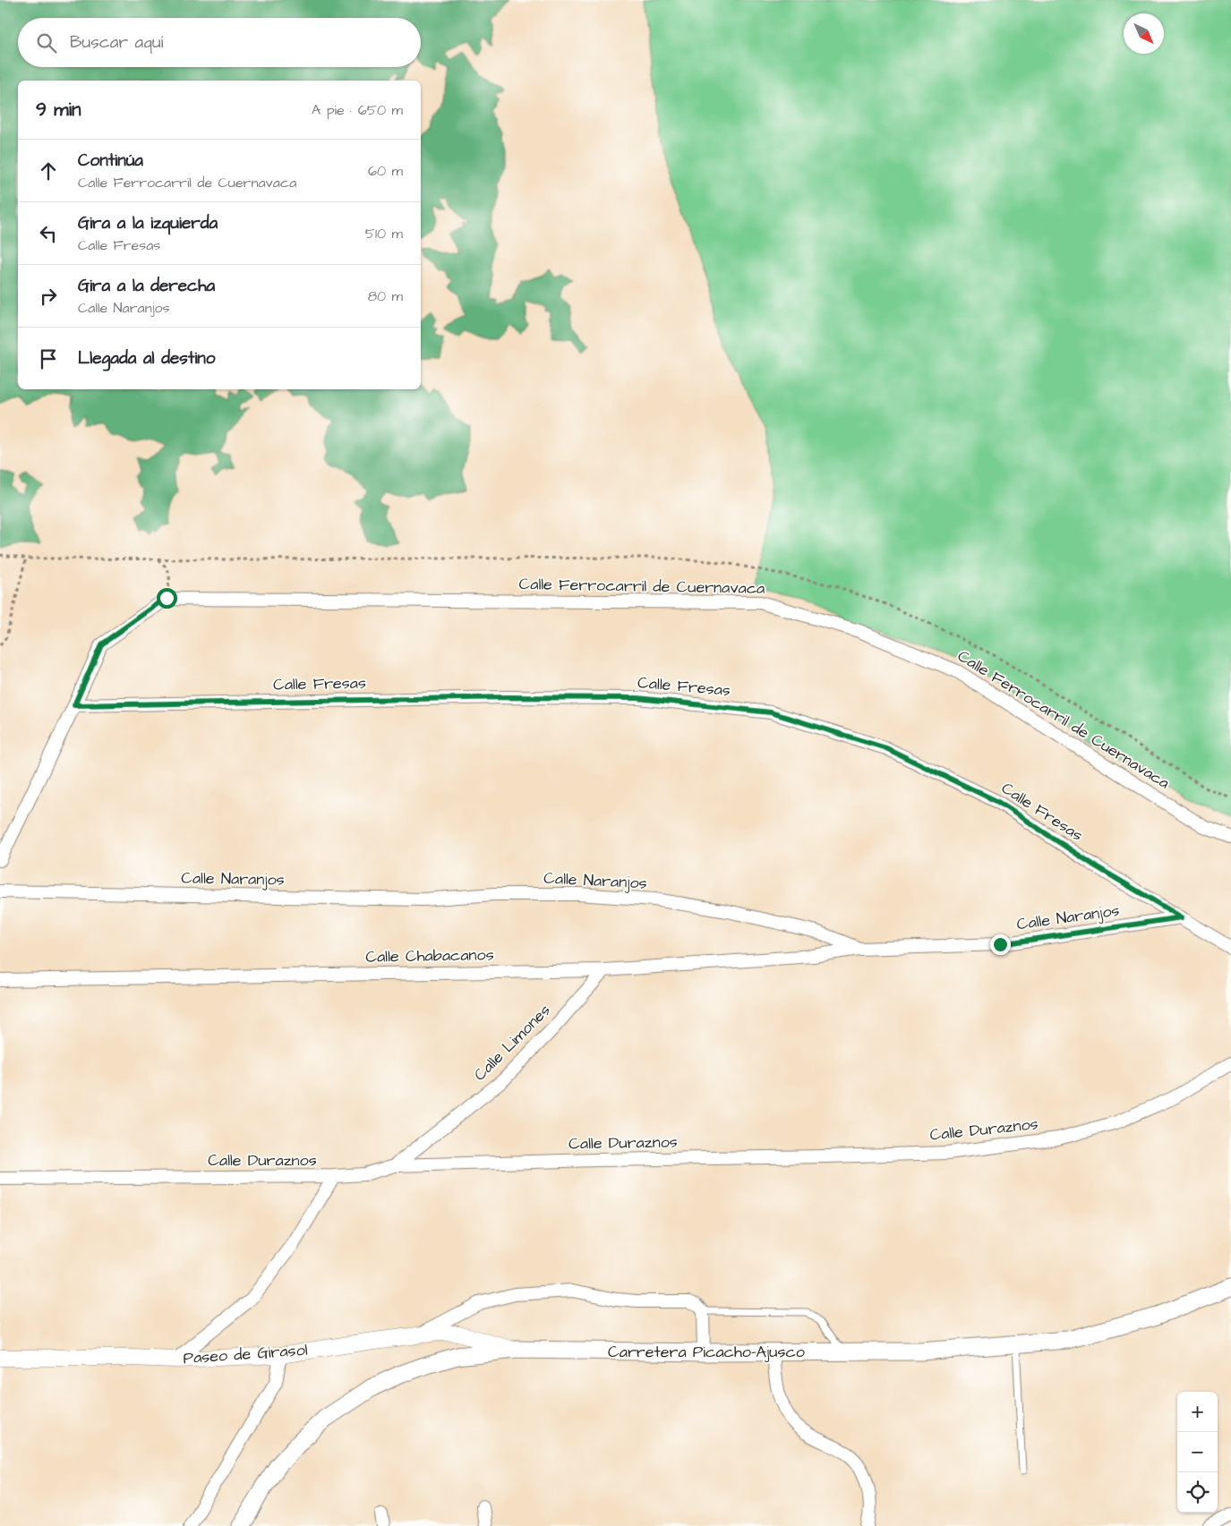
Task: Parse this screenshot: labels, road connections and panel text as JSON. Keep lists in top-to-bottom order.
{
  "streets": {
    "main road": ["Carretera Picacho-Ajusco"],
    "street": [
      "Calle Ferrocarril de Cuernavaca",
      "Calle Fresas",
      "Calle Naranjos",
      "Calle Chabacanos",
      "Calle Limones",
      "Calle Duraznos",
      "Paseo de Girasol"
    ]
  },
  "crossings": [
    ["Calle Fresas", "Calle Naranjos"],
    ["Calle Naranjos", "Calle Chabacanos"],
    ["Calle Chabacanos", "Calle Limones"],
    ["Calle Limones", "Calle Duraznos"],
    ["Carretera Picacho-Ajusco", "Paseo de Girasol"]
  ],
  "north": "bottom right",
  "page": {
    "search": "Buscar aquí",
    "heading": ["9 min", "A pie · 650 m"],
    "list": [
      ["Continúa", "Calle Ferrocarril de Cuernavaca", "60 m"],
      ["Gira a la izquierda", "Calle Fresas", "510 m"],
      ["Gira a la derecha", "Calle Naranjos", "80 m"],
      "Llegada al destino"
    ],
    "map_buttons": ["+", "−"]
  }
}
